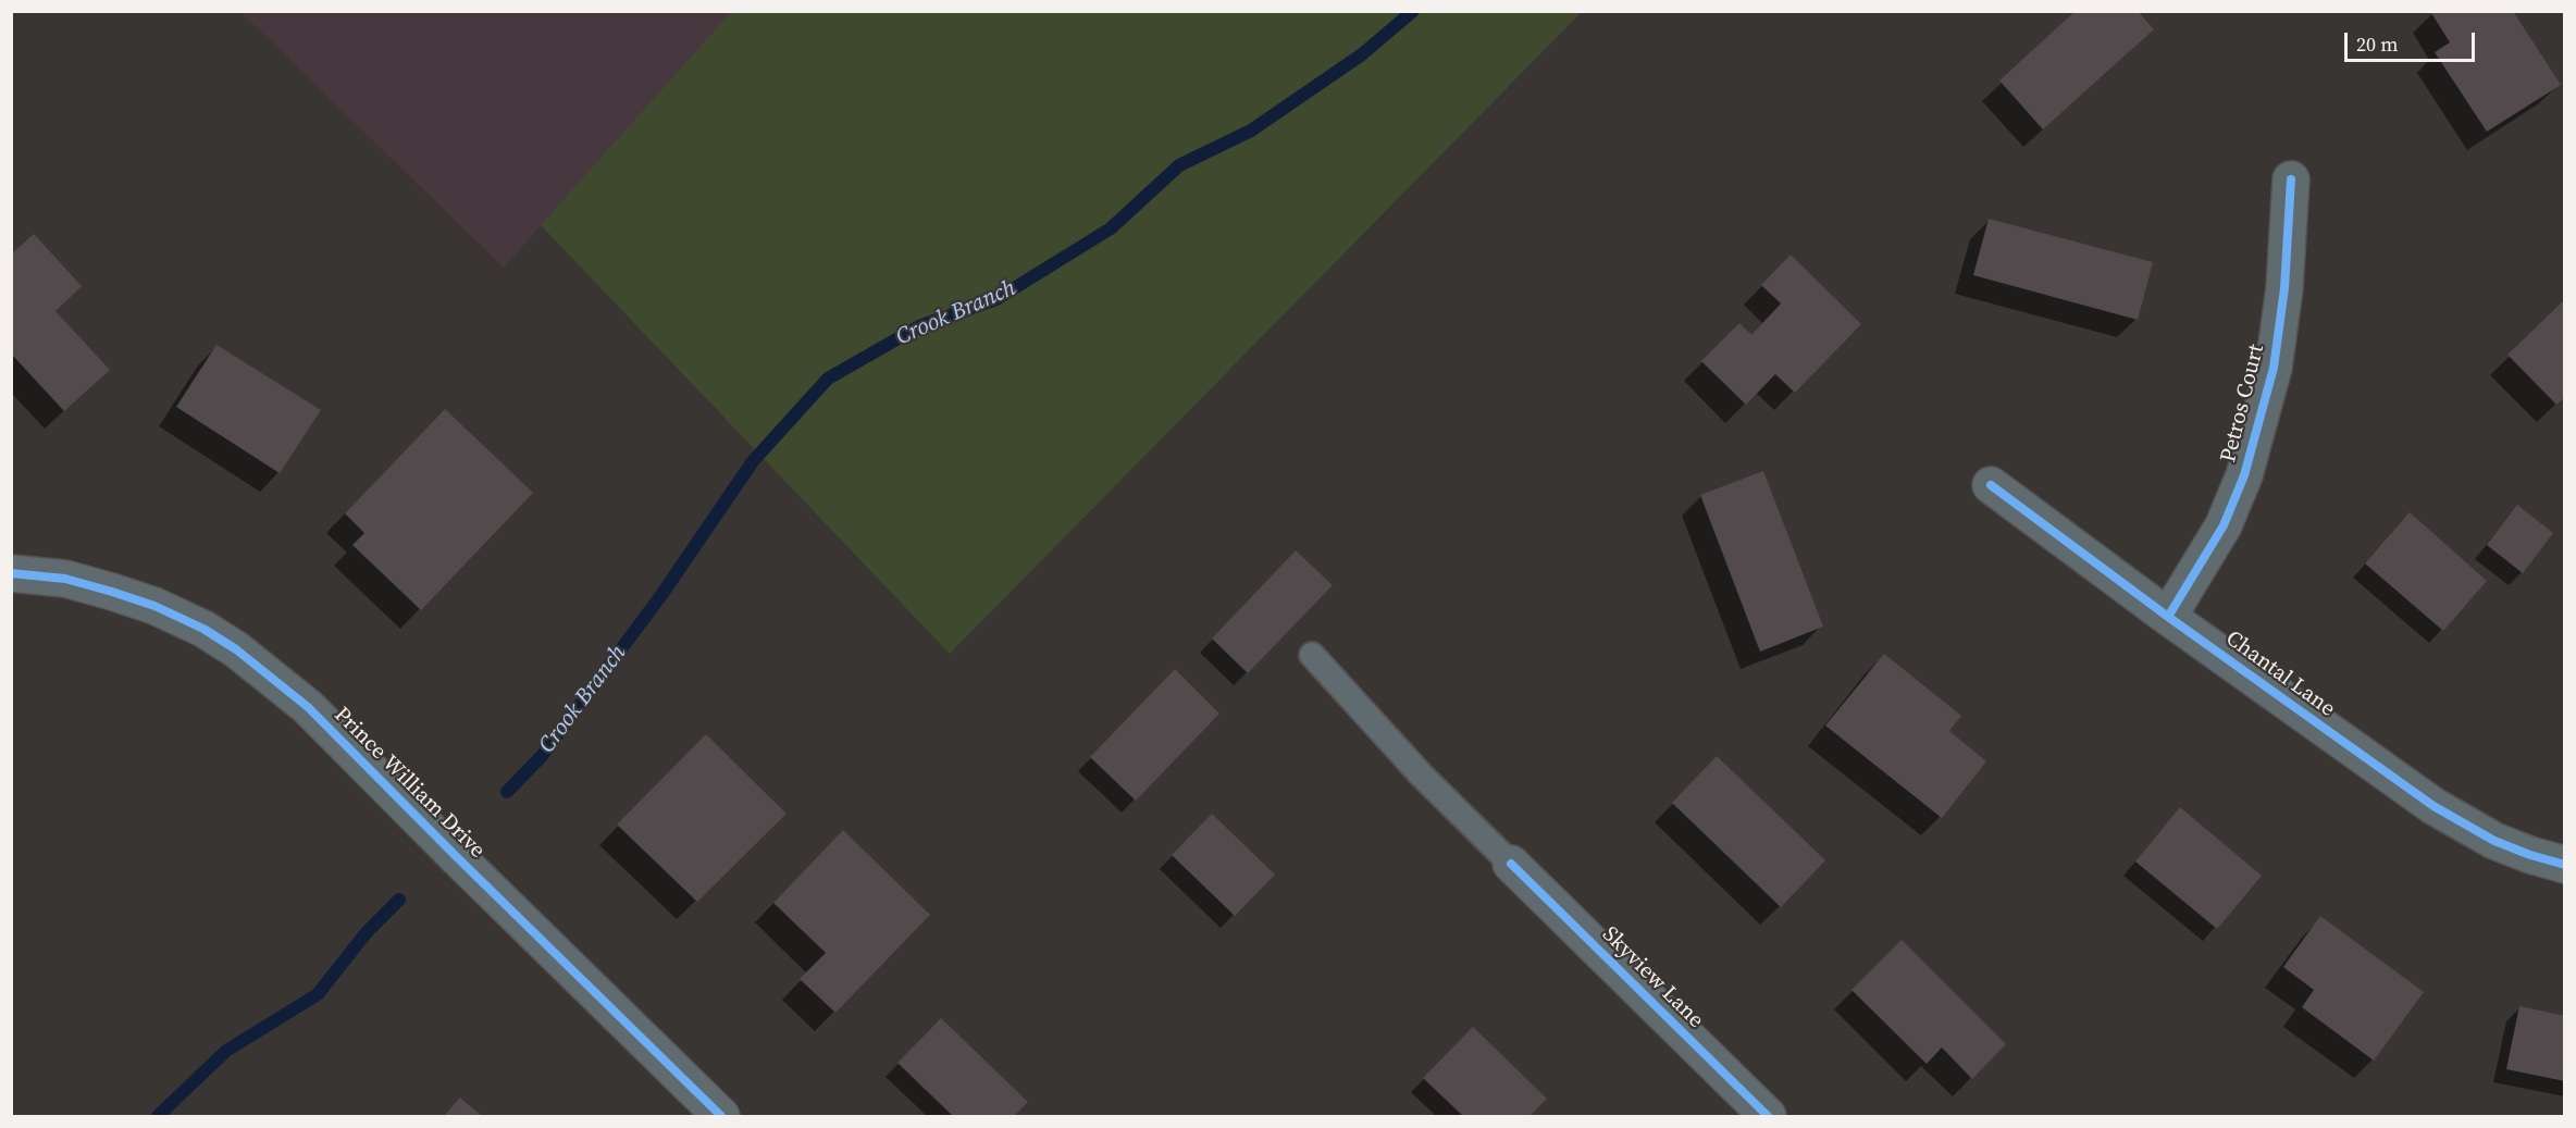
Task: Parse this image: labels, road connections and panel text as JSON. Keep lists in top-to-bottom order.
{
  "streets": {
    "street": [
      "Petros Court",
      "Chantal Lane",
      "Prince William Drive",
      "Skyview Lane"
    ]
  },
  "crossings": [
    ["Petros Court", "Chantal Lane"]
  ],
  "water": ["Crook Branch"],
  "scale_bar": "20 m"
}
